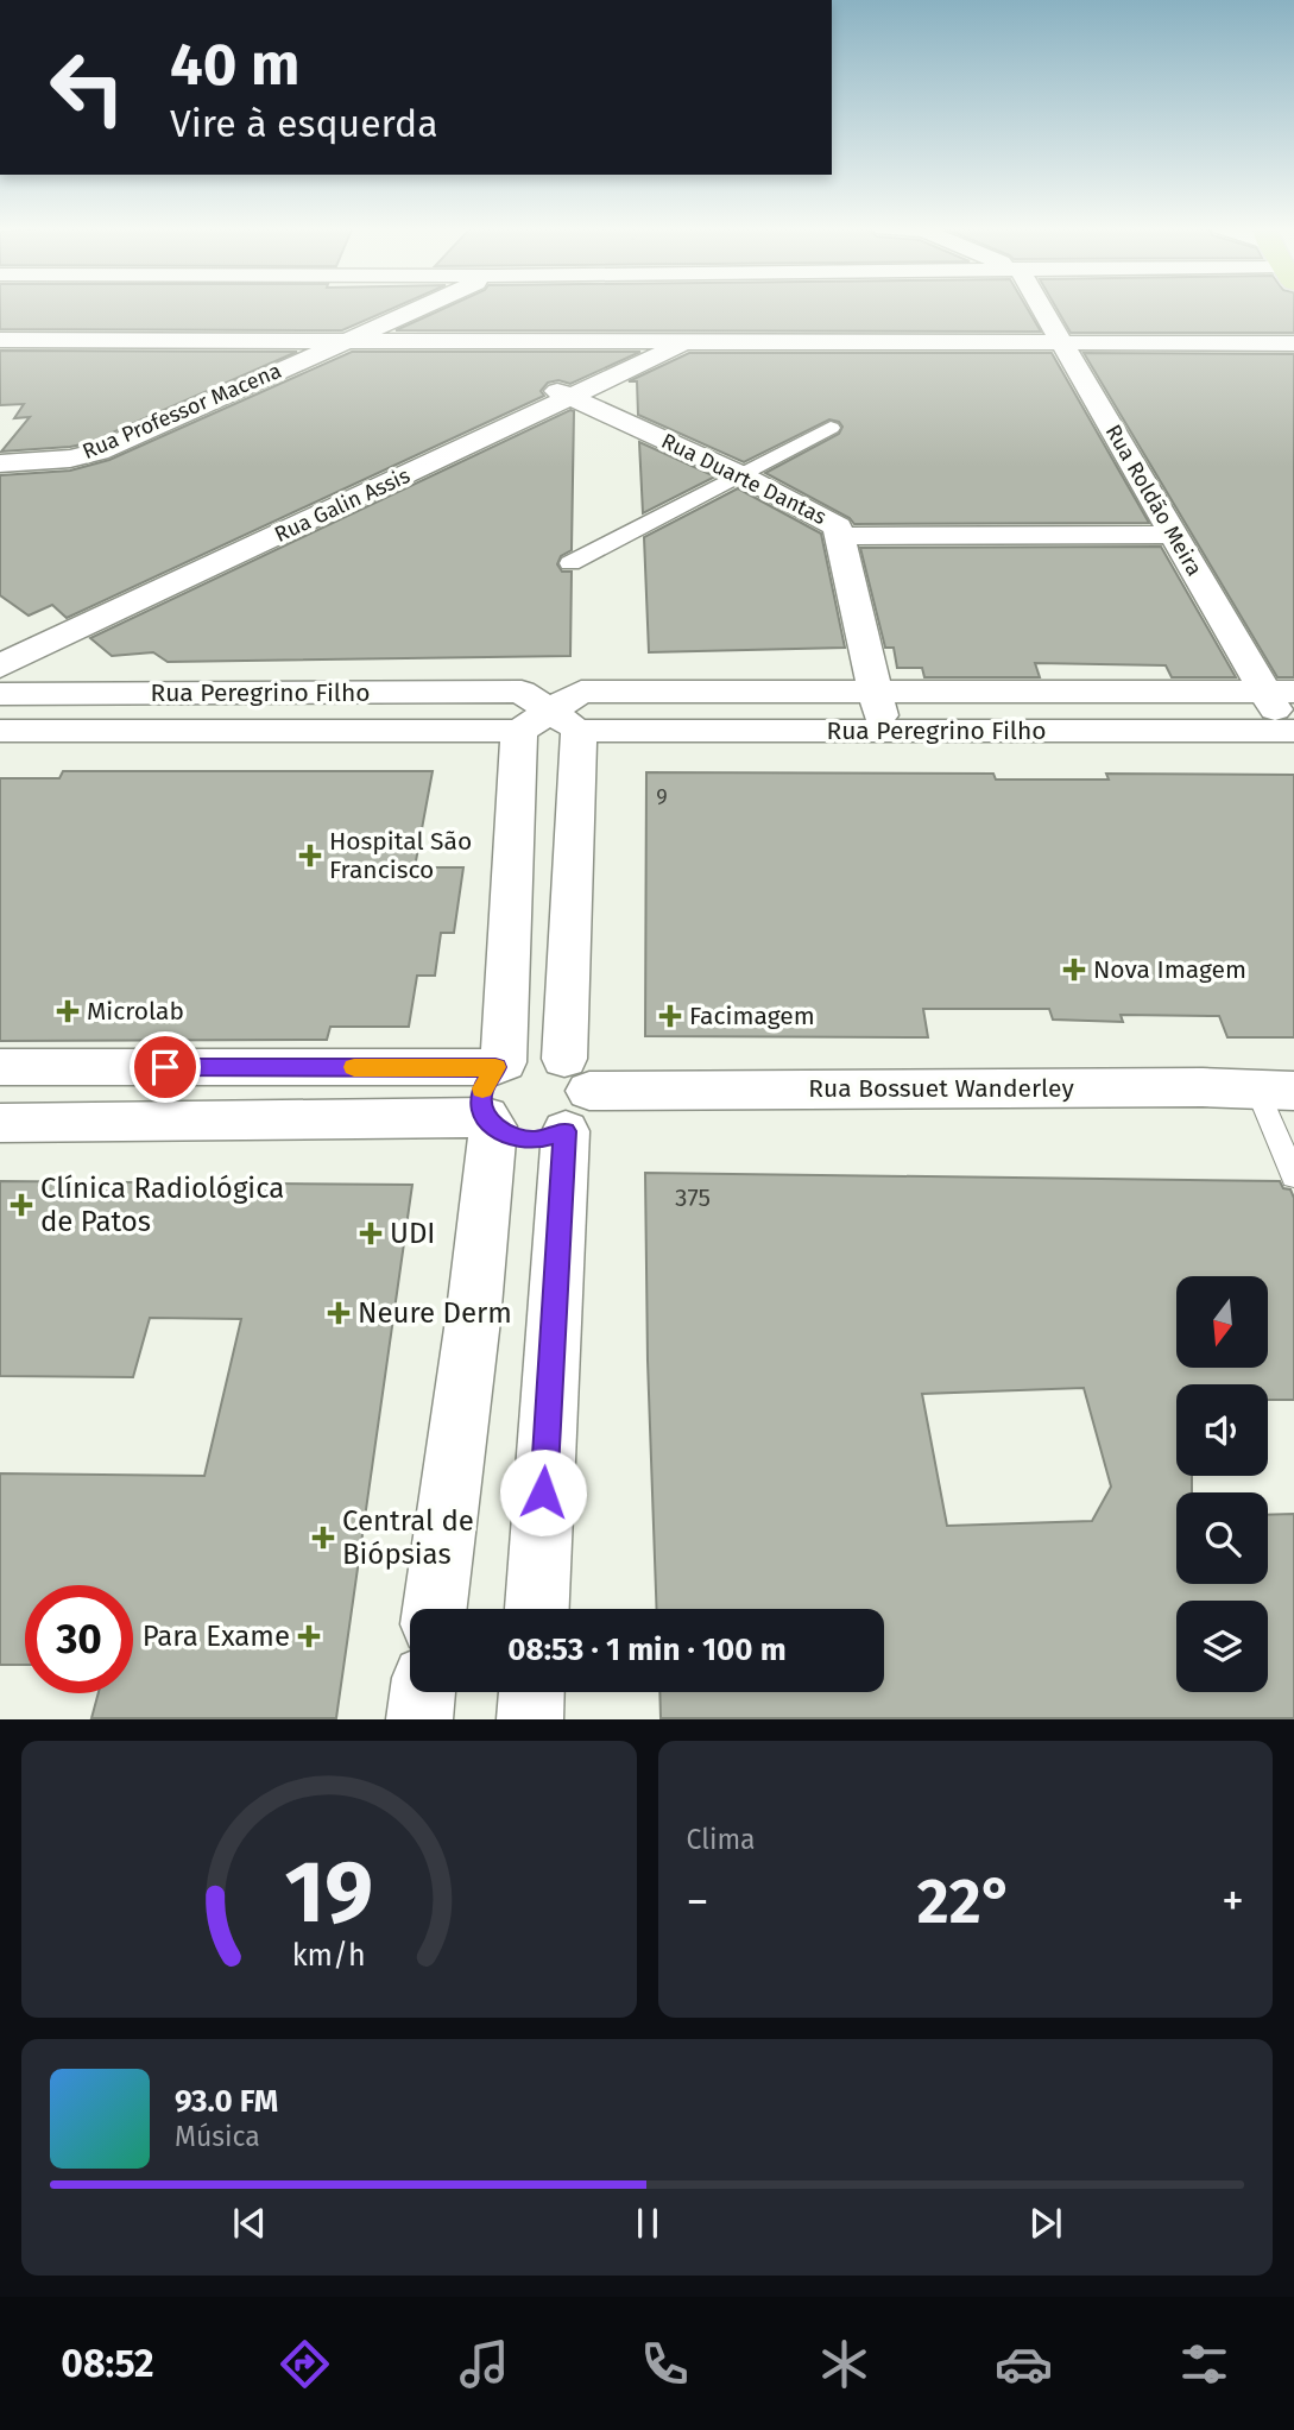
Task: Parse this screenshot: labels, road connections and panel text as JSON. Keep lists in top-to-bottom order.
{
  "streets": {
    "street": [
      "Rua Professor Macena",
      "Rua Duarte Dantas",
      "Rua Roldão Meira",
      "Rua Galin Assis",
      "Rua Peregrino Filho",
      "Rua Bossuet Wanderley"
    ]
  },
  "crossings": [
    ["Rua Duarte Dantas", "Rua Galin Assis"],
    ["Rua Duarte Dantas", "Rua Peregrino Filho"],
    ["Rua Roldão Meira", "Rua Peregrino Filho"]
  ],
  "places": {
    "health": [
      "Hospital São Francisco",
      "Nova Imagem",
      "Microlab",
      "Facimagem",
      "Clínica Radiológica de Patos",
      "UDI",
      "Neure Derm",
      "Central de Biópsias",
      "Para Exame"
    ]
  },
  "house_numbers": ["9", "375"],
  "north": "bottom",
  "page": {
    "turn": ["40 m", "Vire à esquerda"],
    "limit": "30",
    "trip": "08:53 · 1 min · 100 m",
    "tile": "Clima",
    "heat": ["−", "22°", "+"],
    "song": ["93.0 FM", "Música"],
    "tabs": "08:52",
    "gauge": ["19", "km/h"]
  }
}
